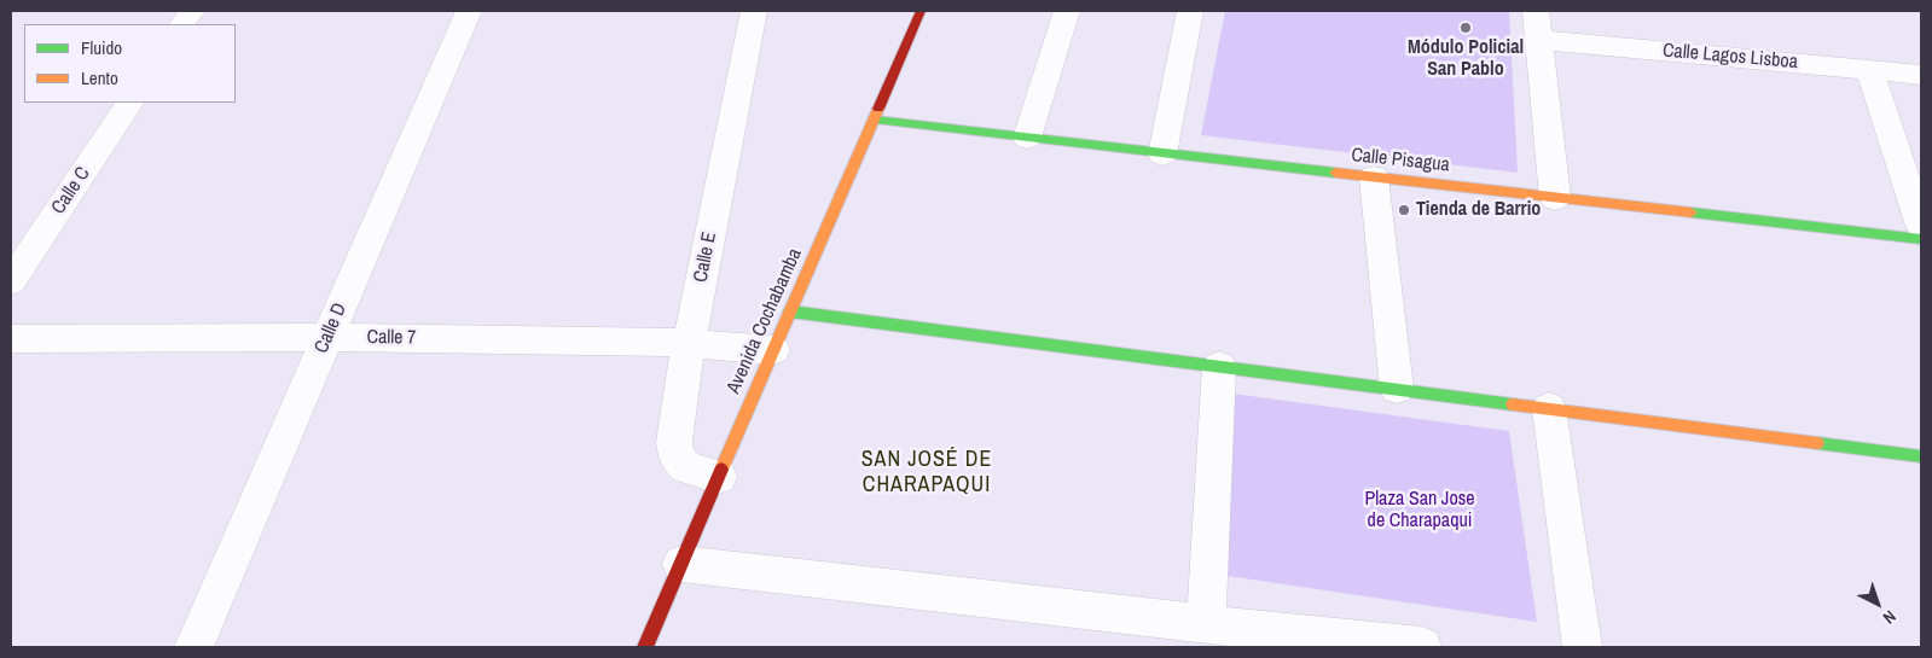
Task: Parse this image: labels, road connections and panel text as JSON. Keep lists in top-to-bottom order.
{
  "streets": {
    "street": [
      "Calle Lagos Lisboa",
      "Calle Pisagua",
      "Calle C",
      "Calle E",
      "Avenida Cochabamba",
      "Calle D",
      "Calle 7"
    ]
  },
  "crossings": [
    ["Calle Pisagua", "Avenida Cochabamba"],
    ["Calle E", "Avenida Cochabamba"],
    ["Calle E", "Calle 7"],
    ["Avenida Cochabamba", "Calle 7"],
    ["Calle D", "Calle 7"]
  ],
  "districts": ["SAN JOSÉ DE CHARAPAQUI"],
  "parks": ["Plaza San Jose de Charapaqui"],
  "places": ["Módulo Policial San Pablo", "Tienda de Barrio"],
  "legend": ["Fluido", "Lento"],
  "north": "bottom right"
}
